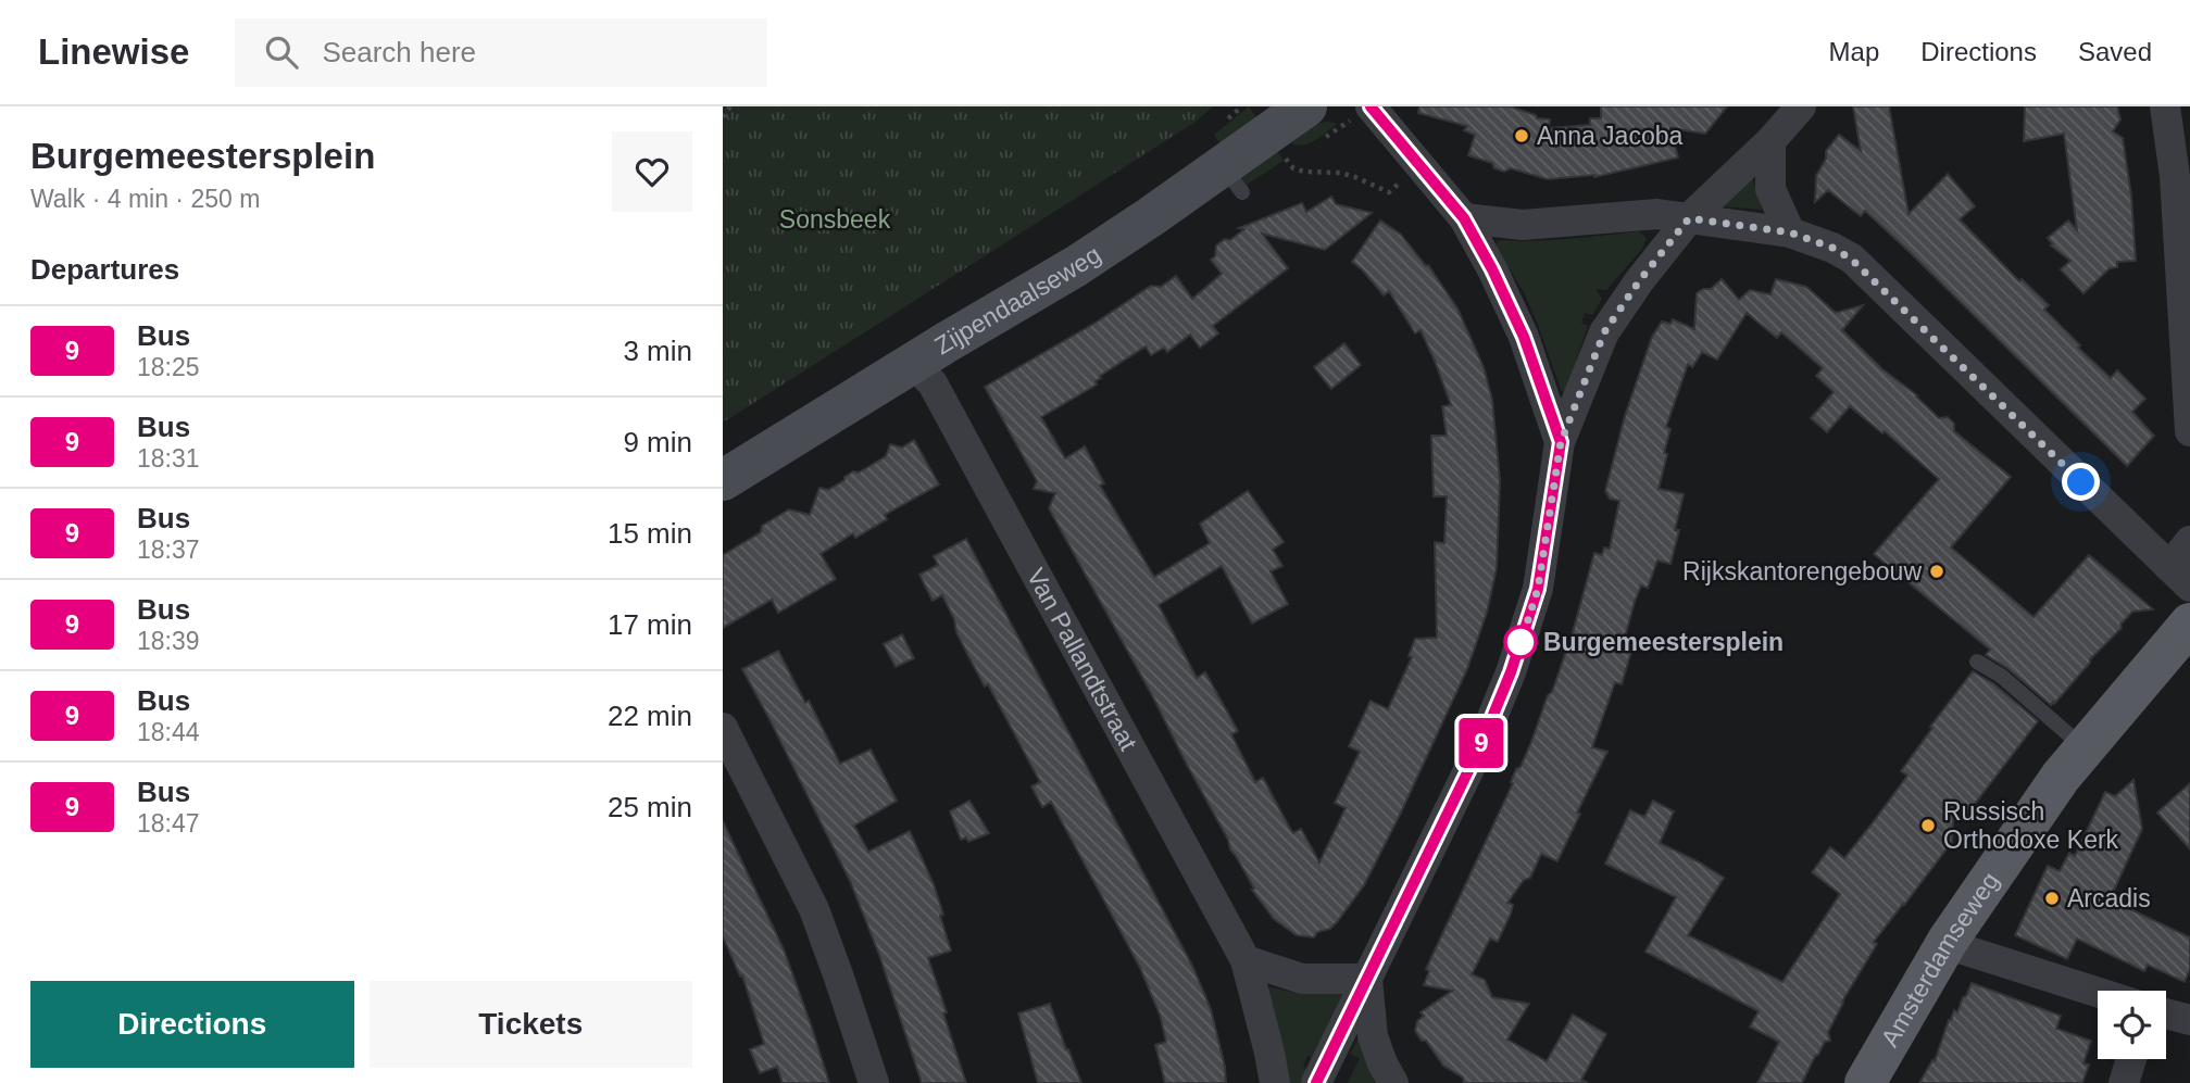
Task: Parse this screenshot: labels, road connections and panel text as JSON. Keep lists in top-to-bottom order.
{
  "streets": {
    "main road": ["Zijpendaalseweg", "Amsterdamseweg"],
    "street": ["Van Pallandtstraat"]
  },
  "crossings": [
    ["Zijpendaalseweg", "Van Pallandtstraat"]
  ],
  "parks": ["Sonsbeek"],
  "places": [
    "Anna Jacoba",
    "Rijkskantorengebouw",
    "Burgemeestersplein",
    "Russisch Orthodoxe Kerk",
    "Arcadis"
  ],
  "lines": ["bus line 9"],
  "page": {
    "header": "Linewise",
    "search": "Search here",
    "nav": ["Map", "Directions", "Saved"],
    "heading": [
      ["Burgemeestersplein", "Walk · 4 min · 250 m"],
      "Departures"
    ],
    "on_map": "9",
    "list": [
      {
        "mark": "9",
        "name": "Bus",
        "note": "18:25",
        "value": "3 min"
      },
      {
        "mark": "9",
        "name": "Bus",
        "note": "18:31",
        "value": "9 min"
      },
      {
        "mark": "9",
        "name": "Bus",
        "note": "18:37",
        "value": "15 min"
      },
      {
        "mark": "9",
        "name": "Bus",
        "note": "18:39",
        "value": "17 min"
      },
      {
        "mark": "9",
        "name": "Bus",
        "note": "18:44",
        "value": "22 min"
      },
      {
        "mark": "9",
        "name": "Bus",
        "note": "18:47",
        "value": "25 min"
      }
    ],
    "buttons": ["Directions", "Tickets"]
  }
}
